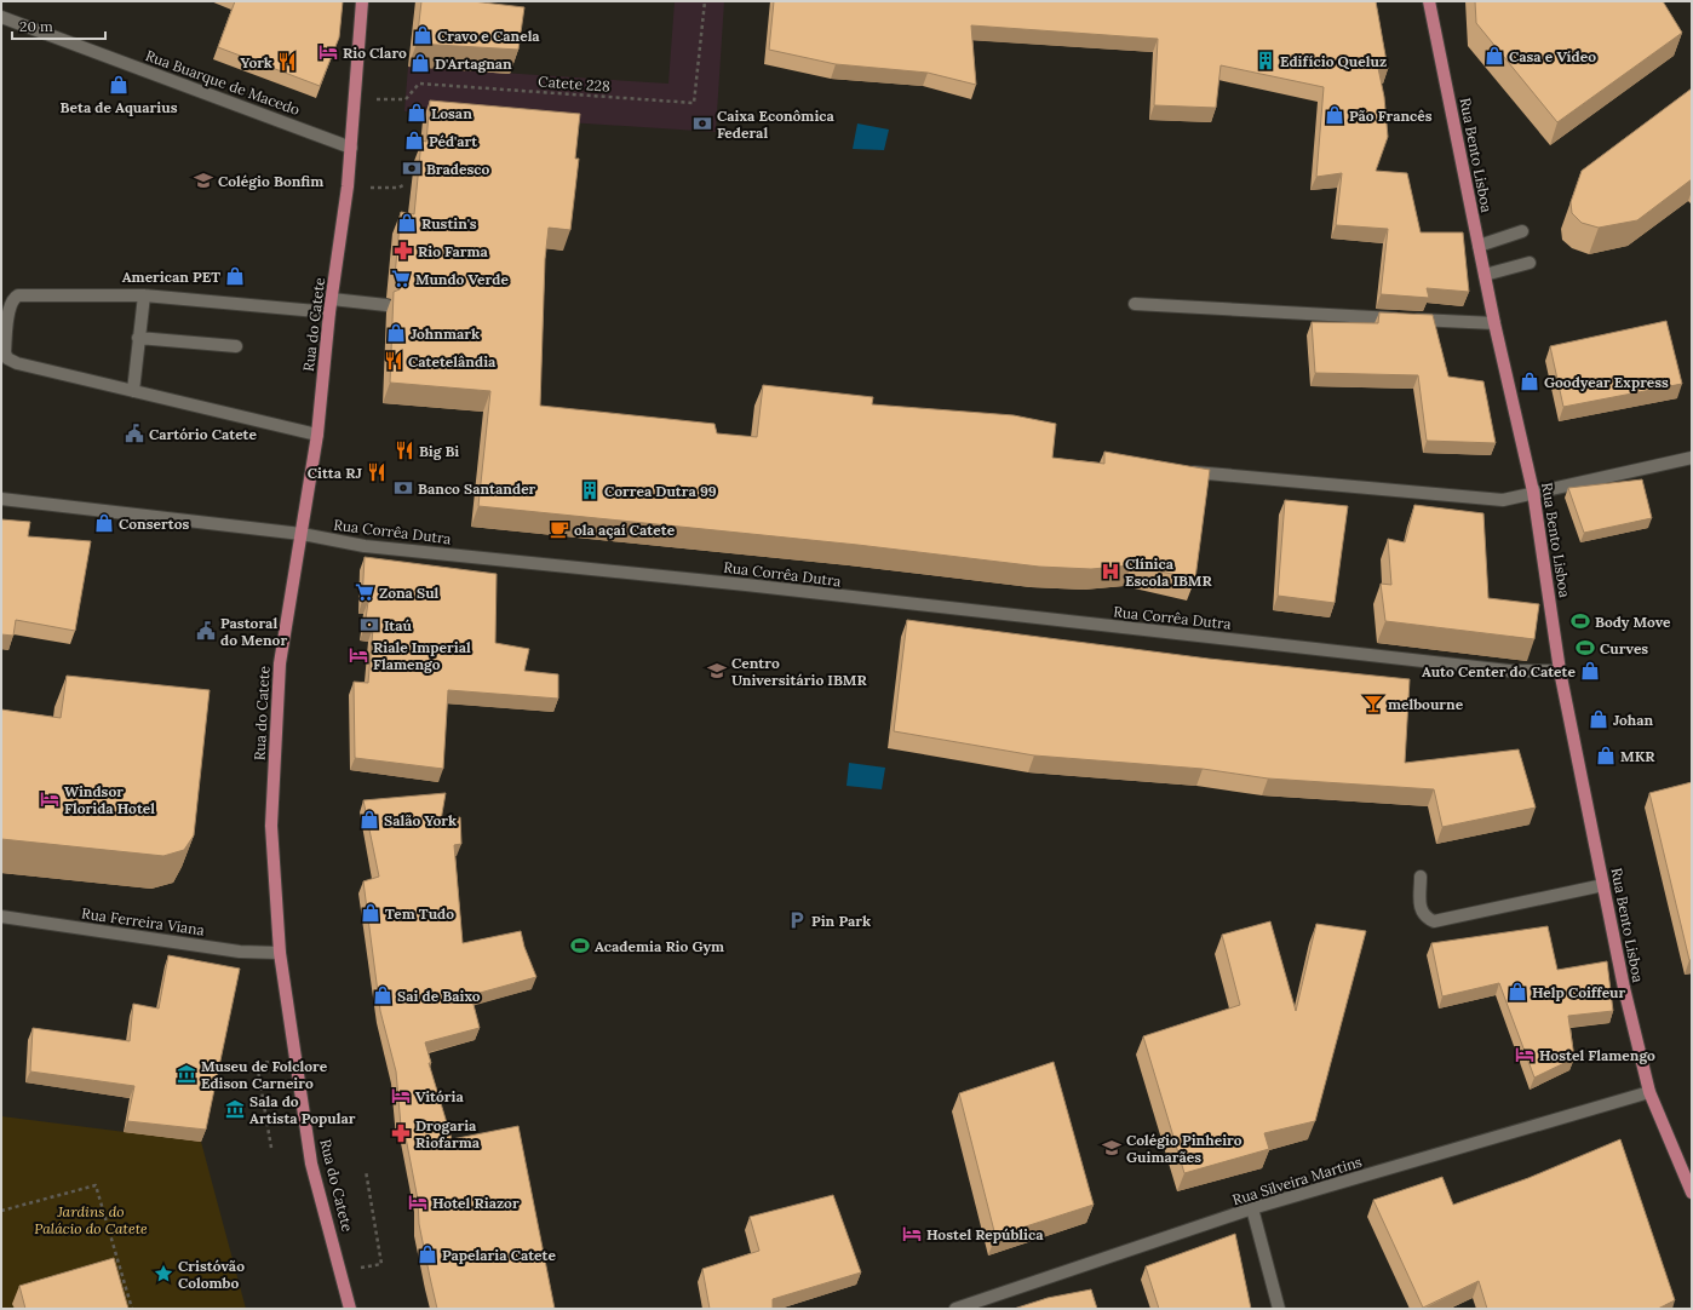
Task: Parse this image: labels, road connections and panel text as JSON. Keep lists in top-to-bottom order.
{
  "streets": {
    "main road": ["Rua Bento Lisboa", "Rua do Catete"],
    "street": [
      "Rua Buarque de Macedo",
      "Rua Corrêa Dutra",
      "Rua Ferreira Viana",
      "Rua Silveira Martins"
    ],
    "path": ["Catete 228"]
  },
  "crossings": [
    ["Rua Buarque de Macedo", "Rua do Catete"],
    ["Catete 228", "Rua do Catete"],
    ["Rua Bento Lisboa", "Rua Corrêa Dutra"],
    ["Rua Bento Lisboa", "Rua Silveira Martins"],
    ["Rua do Catete", "Rua Corrêa Dutra"],
    ["Rua do Catete", "Rua Ferreira Viana"]
  ],
  "parks": ["Jardins do Palácio do Catete"],
  "places": {
    "shop": [
      "Cravo e Canela",
      "Casa e Vídeo",
      "D'Artagnan",
      "Beta de Aquarius",
      "Losan",
      "Pão Francês",
      "Péd'art",
      "Rustin's",
      "American PET",
      "Johnmark",
      "Goodyear Express",
      "Consertos",
      "Auto Center do Catete",
      "Johan",
      "MKR",
      "Salão York",
      "Tem Tudo",
      "Help Coiffeur",
      "Sai de Baixo",
      "Papelaria Catete"
    ],
    "hotel": [
      "Rio Claro",
      "Riale Imperial Flamengo",
      "Windsor Florida Hotel",
      "Hostel Flamengo",
      "Vitória",
      "Hotel Riazor",
      "Hostel República"
    ],
    "building": ["Edifício Queluz", "Correa Dutra 99"],
    "restaurant": [
      "York",
      "Catetelândia",
      "Big Bi",
      "Citta RJ"
    ],
    "bank": [
      "Caixa Econômica Federal",
      "Bradesco",
      "Banco Santander",
      "Itaú"
    ],
    "school or university": ["Colégio Bonfim", "Centro Universitário IBMR", "Colégio Pinheiro Guimarães"],
    "pharmacy": ["Rio Farma", "Drogaria Riofarma"],
    "supermarket": ["Mundo Verde", "Zona Sul"],
    "public building": ["Cartório Catete", "Pastoral do Menor"],
    "cafe": ["ola açaí Catete"],
    "hospital": ["Clínica Escola IBMR"],
    "sports": ["Body Move", "Curves", "Academia Rio Gym"],
    "bar": ["melbourne"],
    "parking": ["Pin Park"],
    "museum": ["Museu de Folclore Edison Carneiro", "Sala do Artista Popular"],
    "place": ["Cristóvão Colombo"]
  },
  "scale_bar": "20 m"
}
